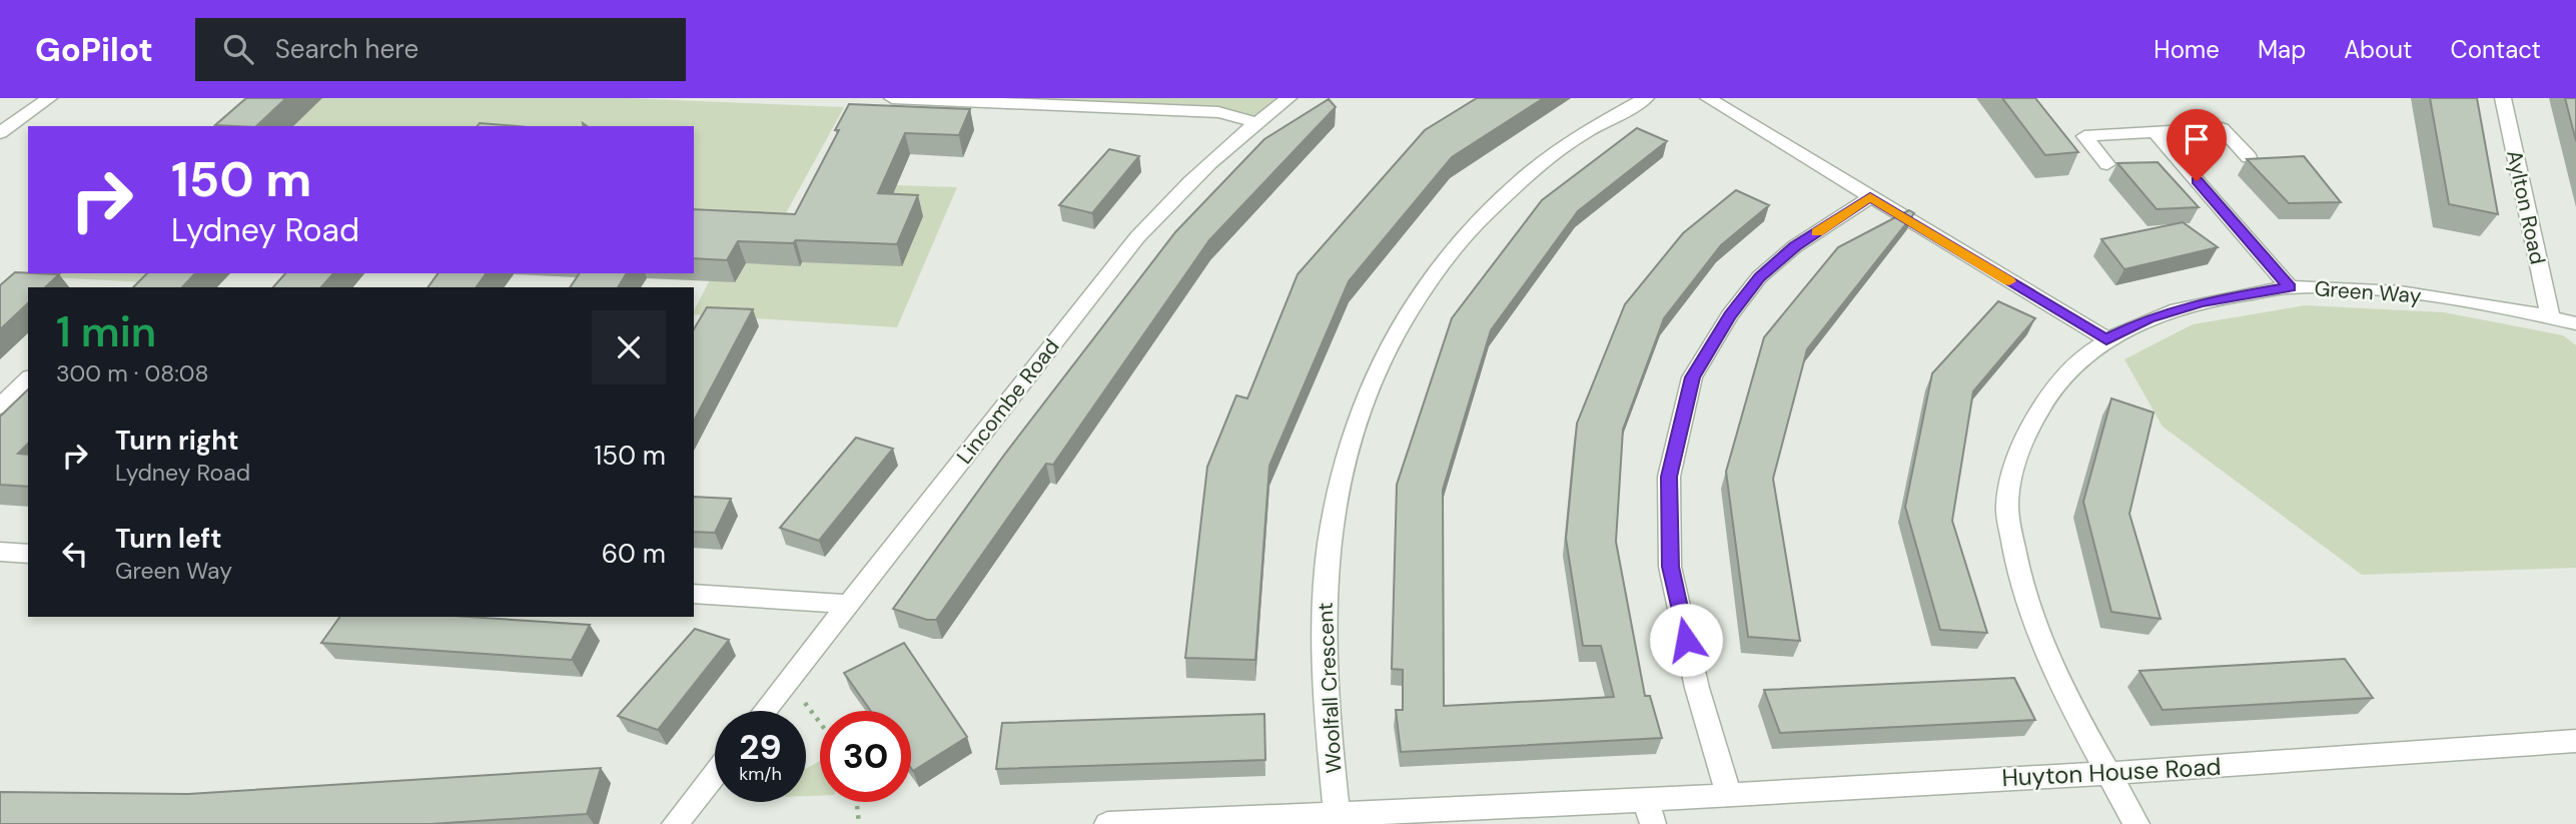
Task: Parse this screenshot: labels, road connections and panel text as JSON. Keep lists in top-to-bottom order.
{
  "streets": {
    "street": [
      "Aylton Road",
      "Green Way",
      "Lincombe Road",
      "Woolfall Crescent",
      "Huyton House Road"
    ]
  },
  "crossings": [
    ["Aylton Road", "Green Way"],
    ["Green Way", "Huyton House Road"],
    ["Woolfall Crescent", "Huyton House Road"]
  ],
  "page": {
    "header": "GoPilot",
    "search": "Search here",
    "nav": [
      "Home",
      "Map",
      "About",
      "Contact"
    ],
    "turn": ["150 m", "Lydney Road"],
    "heading": ["1 min", "300 m · 08:08"],
    "list": [
      {
        "name": "Turn right",
        "note": "Lydney Road",
        "value": "150 m"
      },
      {
        "name": "Turn left",
        "note": "Green Way",
        "value": "60 m"
      }
    ],
    "speed": "29 km/h",
    "limit": "30"
  }
}
